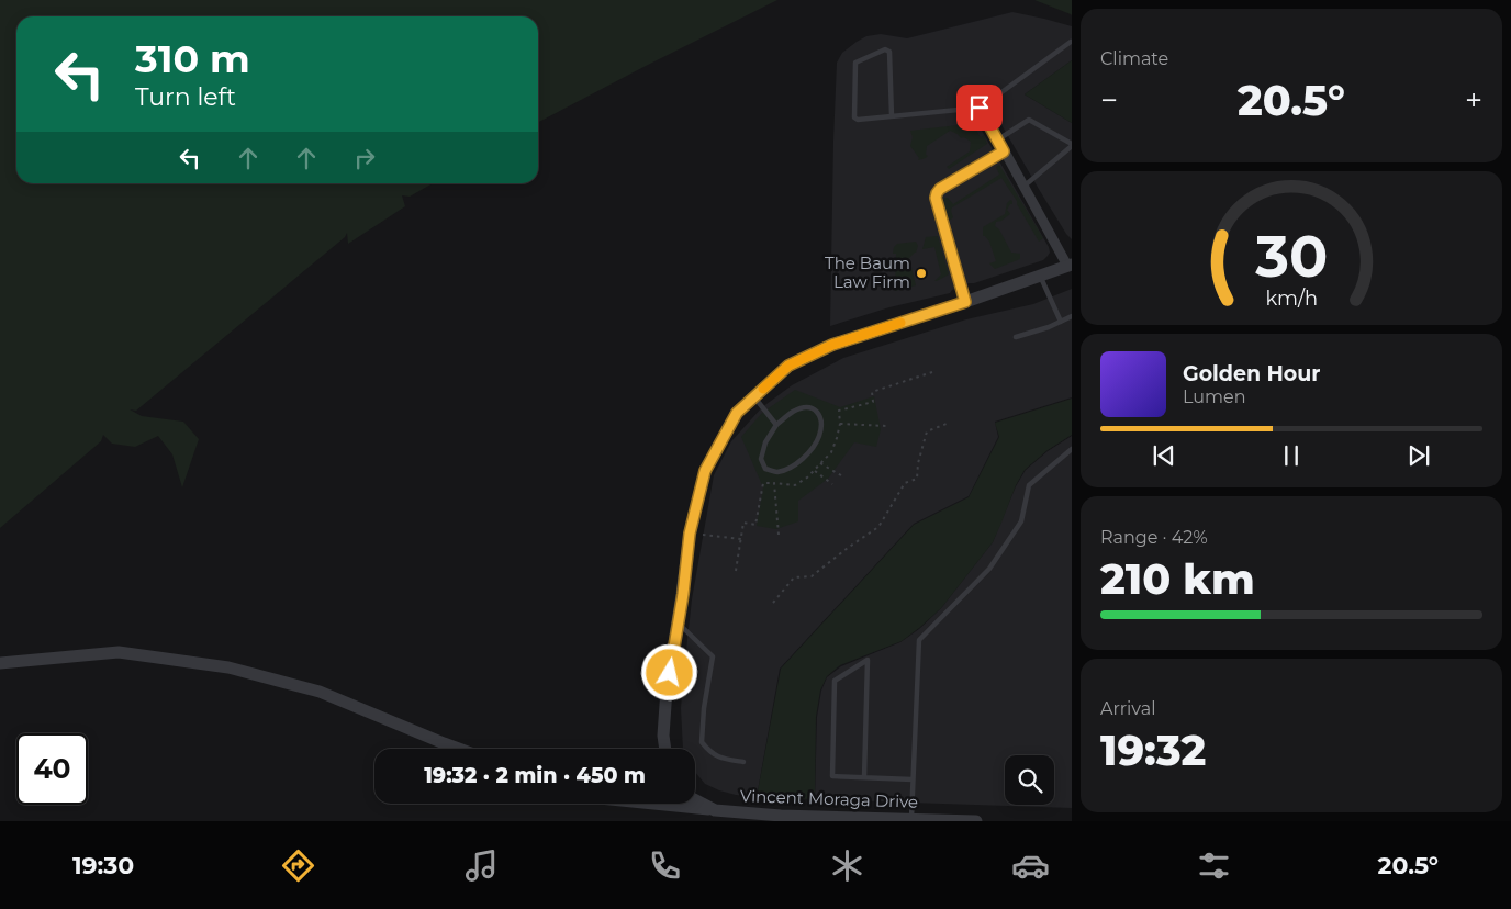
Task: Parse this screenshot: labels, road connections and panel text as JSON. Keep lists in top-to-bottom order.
{
  "streets": {
    "street": ["Vincent Moraga Drive"]
  },
  "places": ["The Baum Law Firm"],
  "page": {
    "tile": [
      "Climate",
      ["Range · 42%", "210 km"],
      ["Arrival", "19:32"]
    ],
    "turn": ["310 m", "Turn left"],
    "heat": ["−", "20.5°", "+"],
    "song": ["Golden Hour", "Lumen"],
    "limit": "40",
    "trip": "19:32 · 2 min · 450 m",
    "tabs": ["19:30", "20.5°"],
    "gauge": ["30", "km/h"]
  }
}
